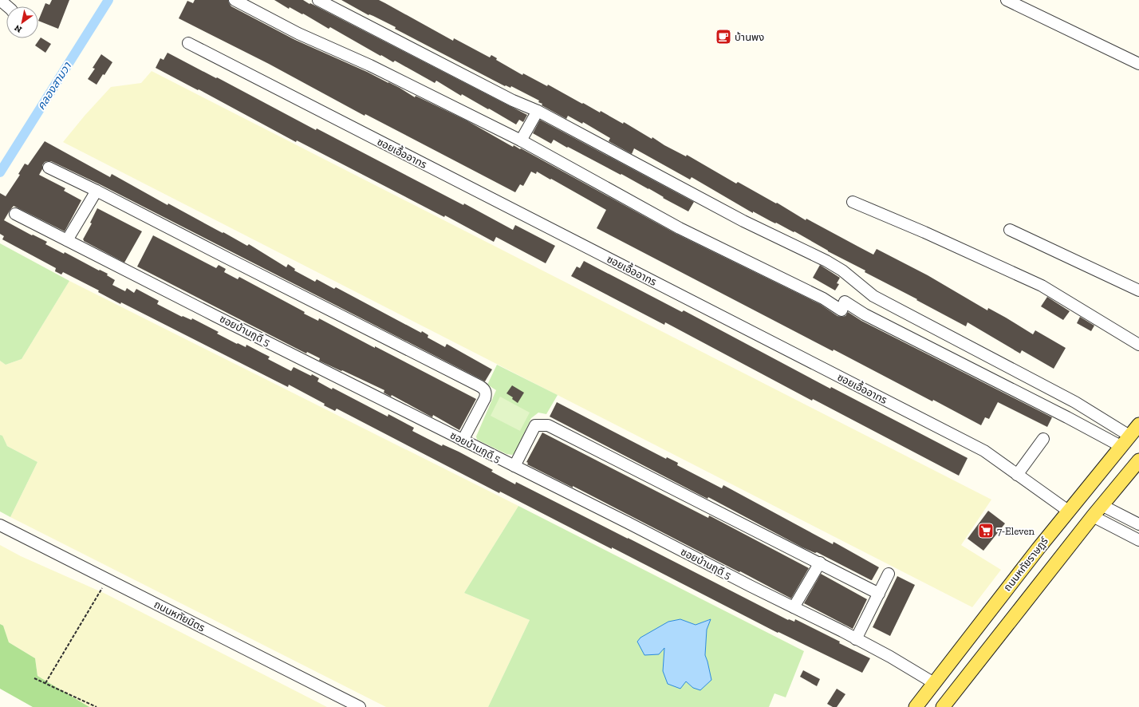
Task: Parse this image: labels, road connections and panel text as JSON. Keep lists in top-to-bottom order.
{
  "streets": {
    "main road": ["ถนนหทัยราษฎร์"],
    "street": ["ซอยเอื้ออาทร", "ซอยบ้านฤดี 5", "ถนนหทัยมิตร"]
  },
  "crossings": [
    ["ซอยเอื้ออาทร", "ถนนหทัยราษฎร์"],
    ["ซอยบ้านฤดี 5", "ถนนหทัยราษฎร์"]
  ],
  "water": ["คลองสามวา"],
  "places": {
    "cafe": ["บ้านพง"],
    "supermarket": ["7-Eleven"]
  },
  "north": "bottom left"
}
